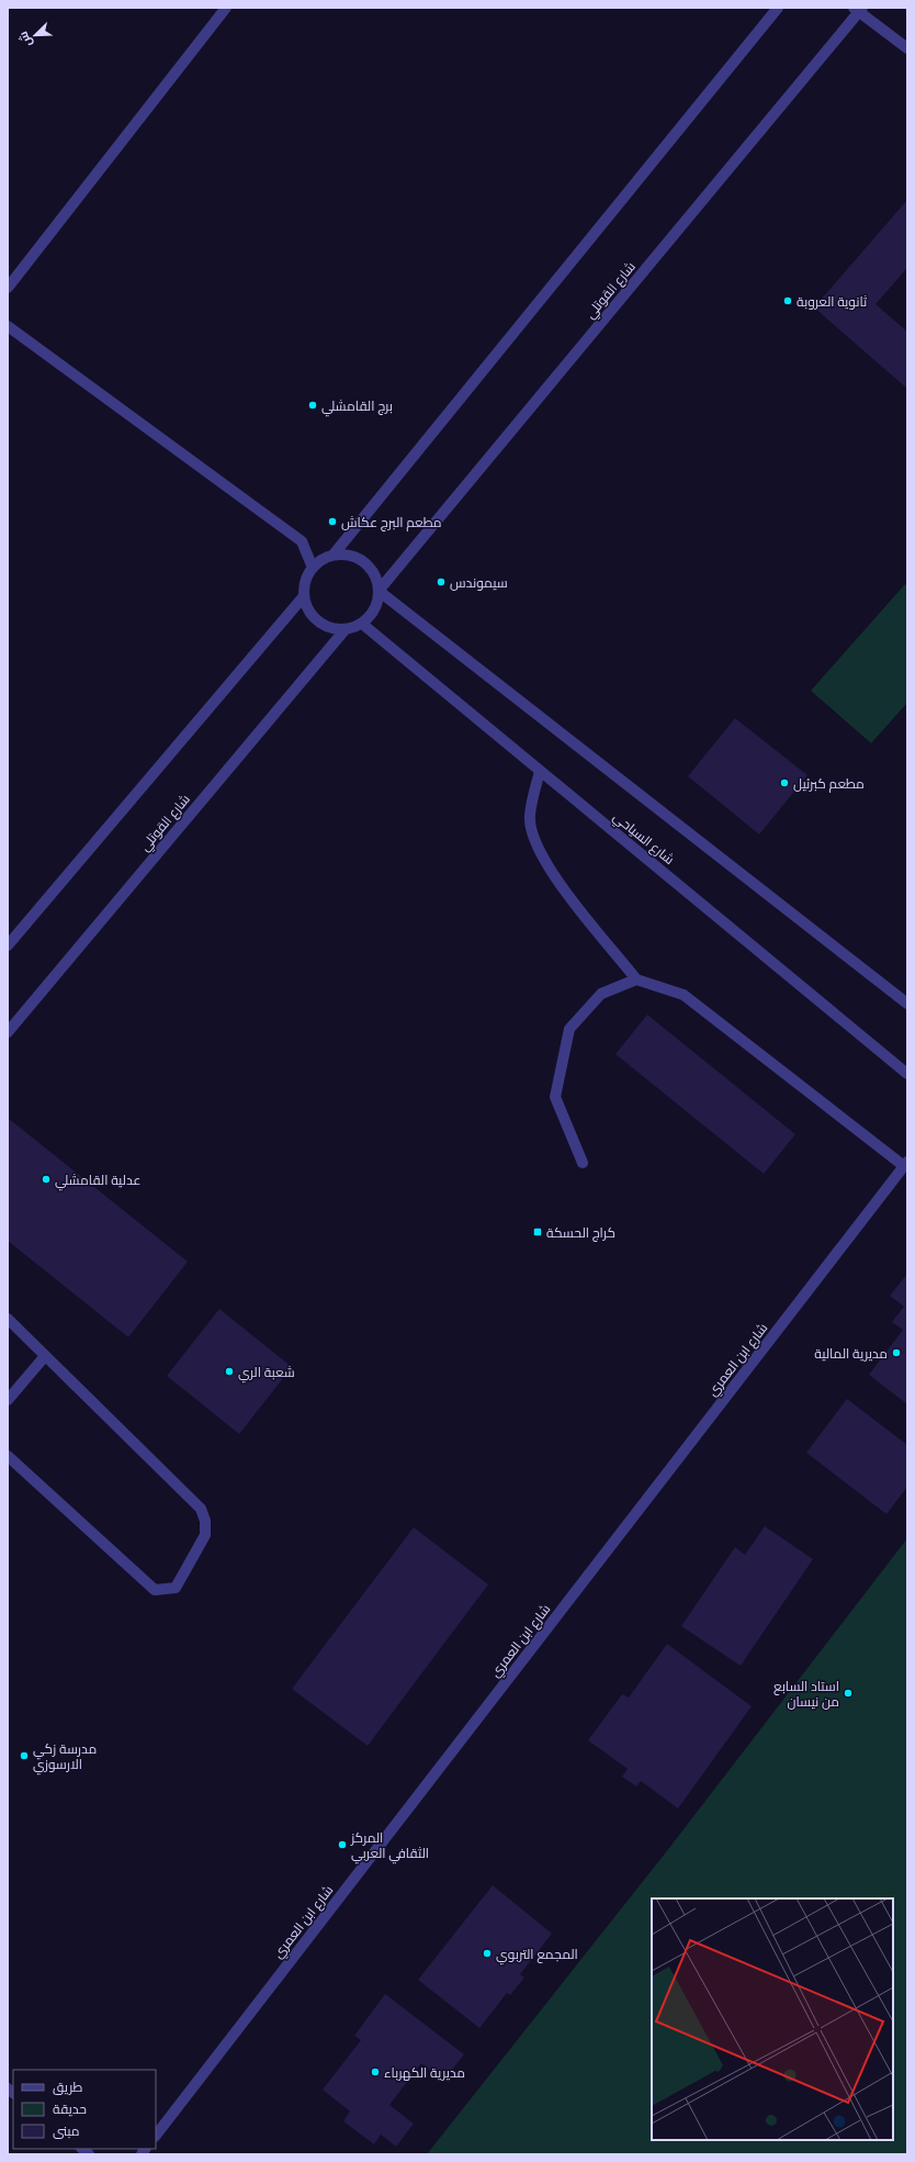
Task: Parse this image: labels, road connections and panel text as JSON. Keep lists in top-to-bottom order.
{
  "streets": {
    "street": ["شارع القوتلي", "شارع السياحي", "شارع ابن العمري"]
  },
  "crossings": [
    ["شارع القوتلي", "شارع السياحي"]
  ],
  "places": {
    "other": [
      "ثانوية العروبة",
      "برج القامشلي",
      "مطعم البرج عكاش",
      "سيموندس",
      "مطعم كبرئيل",
      "عدلية القامشلي",
      "مديرية المالية",
      "شعبة الري",
      "استاد السابع من نيسان",
      "مدرسة زكي الارسوزي",
      "المركز الثقافي العربي",
      "المجمع التربوي",
      "مديرية الكهرباء"
    ],
    "transit": ["كراج الحسكة"]
  },
  "legend": ["طريق", "حديقة", "مبنى"],
  "north": "bottom left"
}
